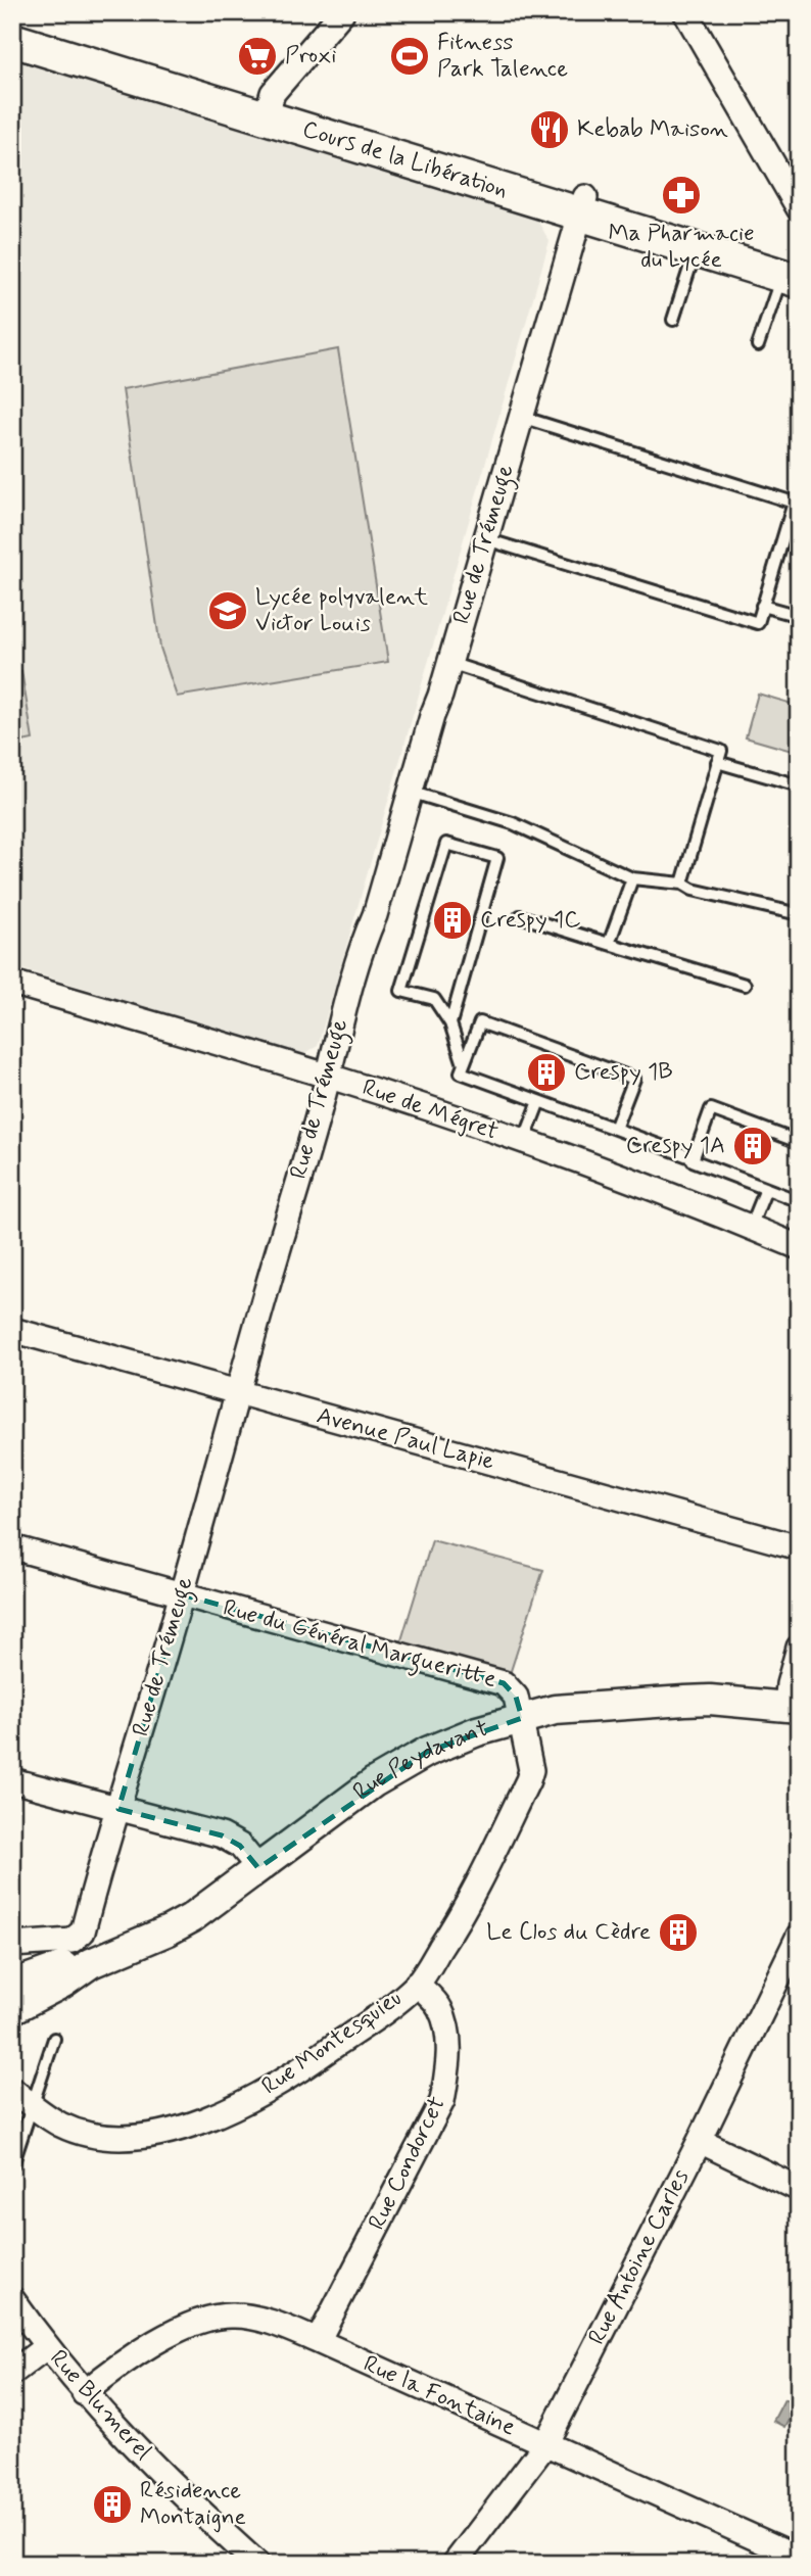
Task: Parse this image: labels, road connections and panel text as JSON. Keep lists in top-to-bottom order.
{
  "streets": {
    "main road": ["Cours de la Libération"],
    "street": [
      "Rue de Trémeuge",
      "Rue de Mégret",
      "Avenue Paul Lapie",
      "Rue du Général Margueritte",
      "Rue Peydavant",
      "Rue Montesquieu",
      "Rue Condorcet",
      "Rue Antoine Carles",
      "Rue la Fontaine",
      "Rue Blumerel"
    ]
  },
  "crossings": [
    ["Cours de la Libération", "Rue de Trémeuge"],
    ["Rue de Trémeuge", "Rue de Mégret"],
    ["Rue de Trémeuge", "Avenue Paul Lapie"],
    ["Rue de Trémeuge", "Rue du Général Margueritte"],
    ["Rue du Général Margueritte", "Rue Peydavant"],
    ["Rue du Général Margueritte", "Rue Montesquieu"],
    ["Rue Peydavant", "Rue Montesquieu"],
    ["Rue Montesquieu", "Rue Condorcet"],
    ["Rue Condorcet", "Rue la Fontaine"],
    ["Rue Antoine Carles", "Rue la Fontaine"],
    ["Rue la Fontaine", "Rue Blumerel"]
  ],
  "places": {
    "supermarket": ["Proxi"],
    "sports": ["Fitness Park Talence"],
    "restaurant": ["Kebab Maison"],
    "pharmacy": ["Ma Pharmacie du Lycée"],
    "school or university": ["Lycée polyvalent Victor Louis"],
    "building": [
      "Crespy 1C",
      "Crespy 1B",
      "Crespy 1A",
      "Le Clos du Cèdre",
      "Résidence Montaigne"
    ]
  }
}
